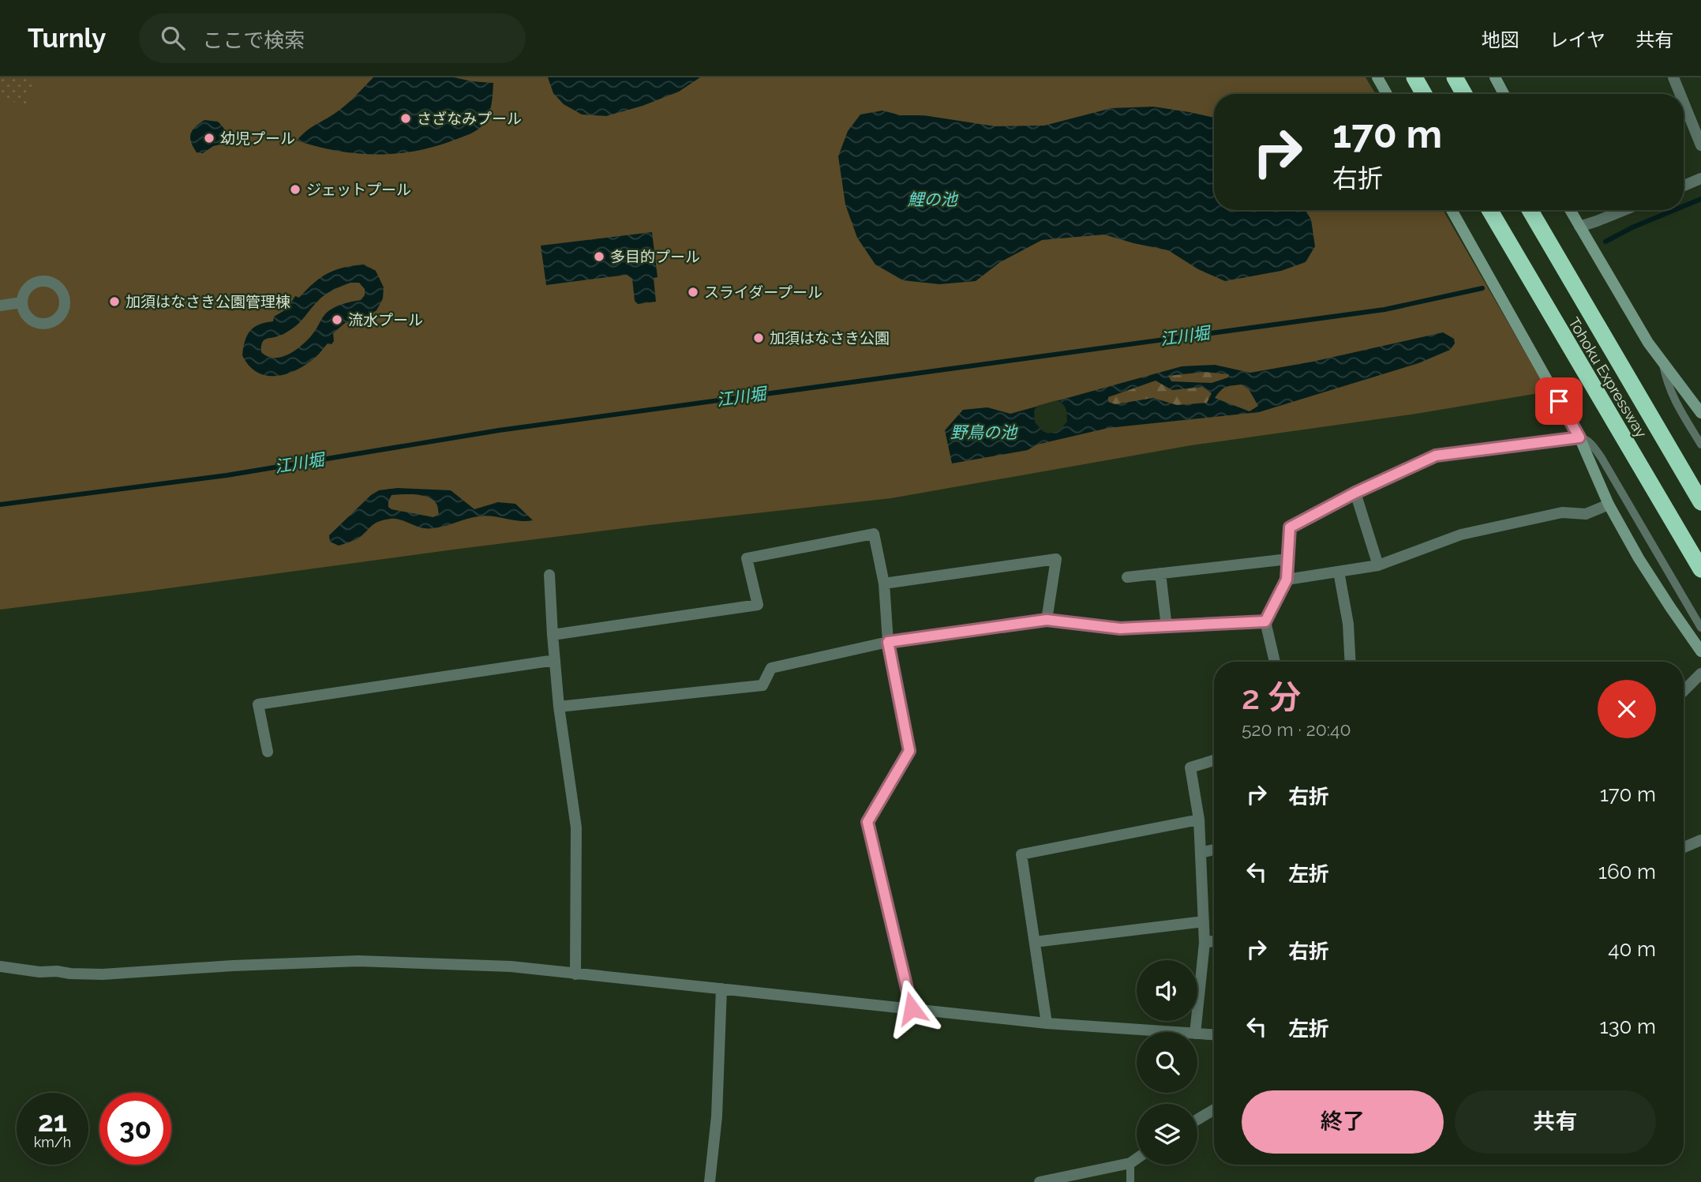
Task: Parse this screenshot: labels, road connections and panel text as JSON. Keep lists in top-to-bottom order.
{
  "streets": {
    "highway": ["Tohoku Expressway"]
  },
  "water": ["鯉の池", "江川堀", "野鳥の池"],
  "places": [
    "さざなみプール",
    "幼児プール",
    "ジェットプール",
    "多目的プール",
    "スライダープール",
    "加須はなさき公園管理棟",
    "流水プール",
    "加須はなさき公園"
  ],
  "page": {
    "header": "Turnly",
    "search": "ここで検索",
    "nav": ["地図", "レイヤ", "共有"],
    "turn": ["170 m", "右折"],
    "heading": ["2 分", "520 m · 20:40"],
    "list": [
      {
        "name": "右折",
        "value": "170 m"
      },
      {
        "name": "左折",
        "value": "160 m"
      },
      {
        "name": "右折",
        "value": "40 m"
      },
      {
        "name": "左折",
        "value": "130 m"
      }
    ],
    "buttons": ["終了", "共有"],
    "speed": "21 km/h",
    "limit": "30"
  }
}
